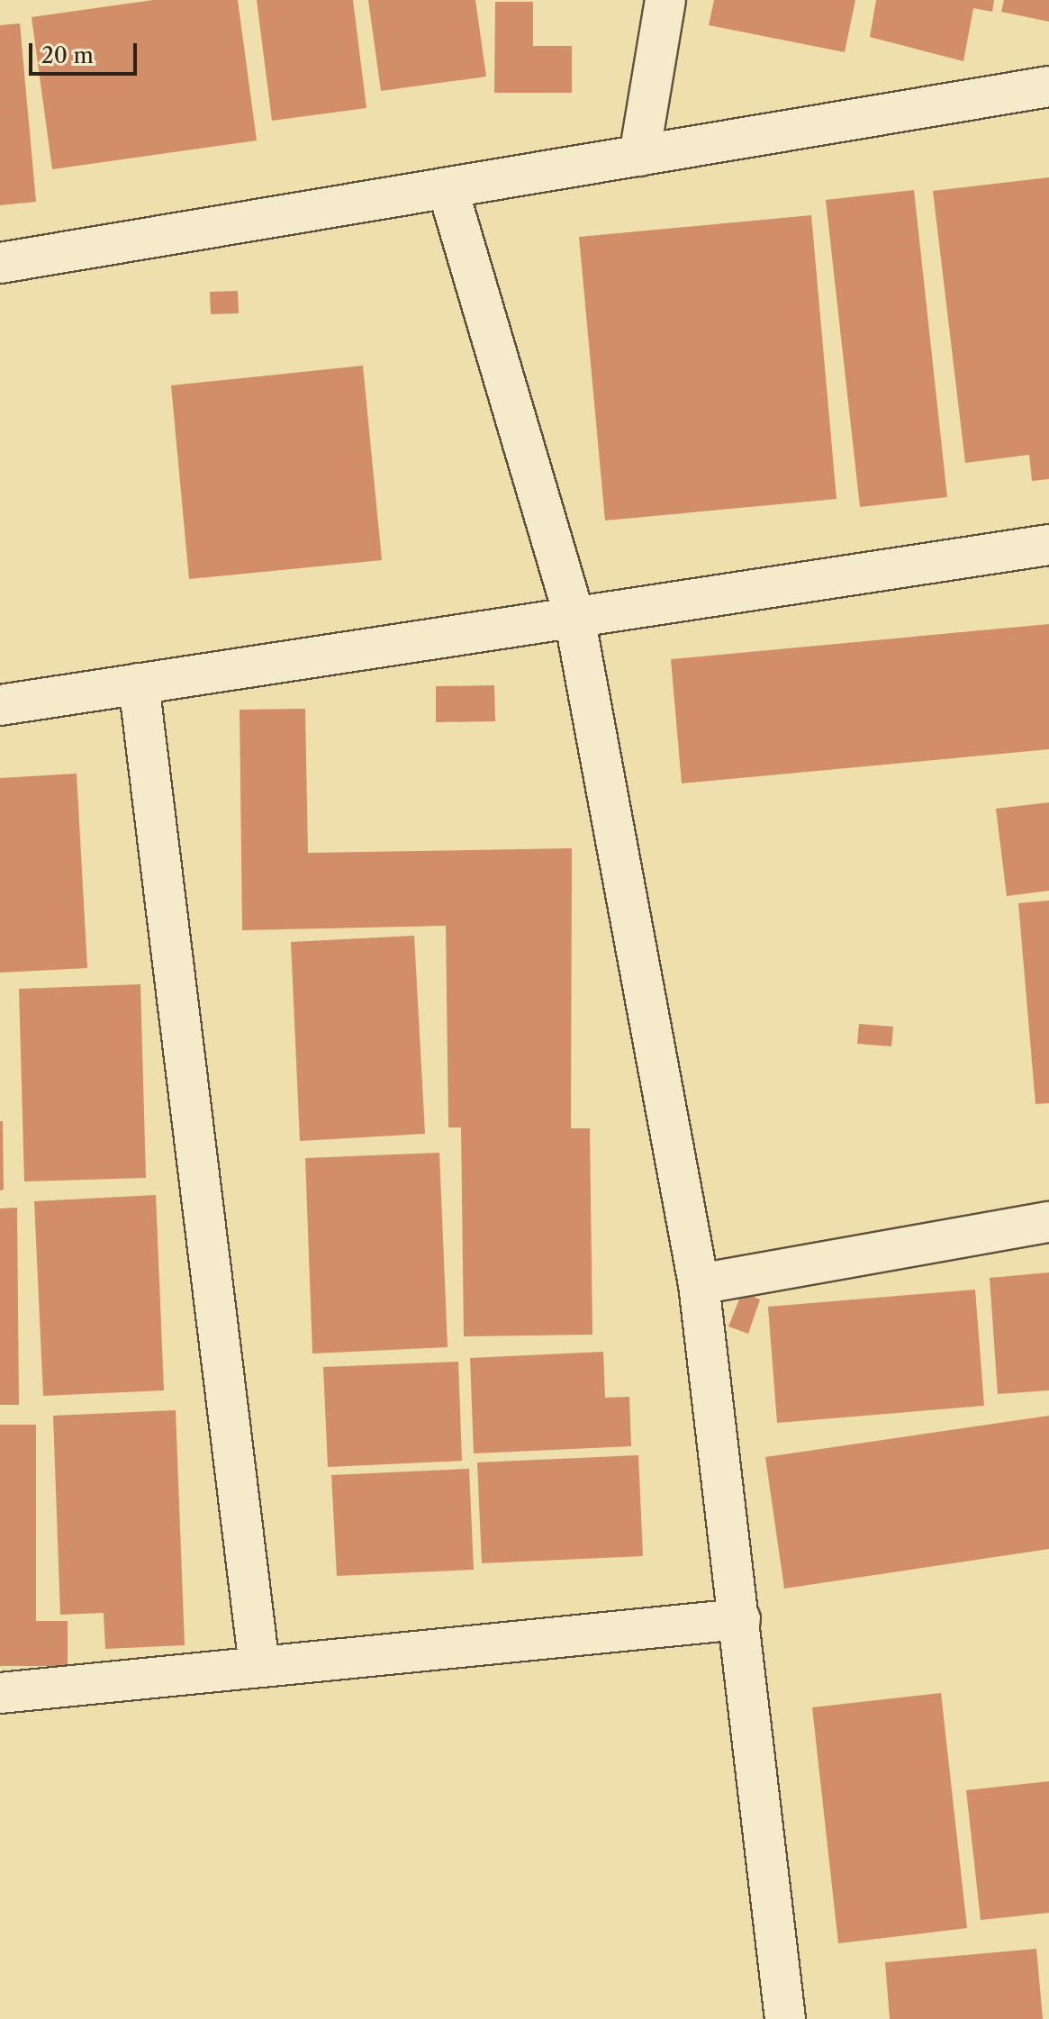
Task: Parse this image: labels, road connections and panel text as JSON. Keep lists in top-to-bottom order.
{
  "scale_bar": "20 m"
}
